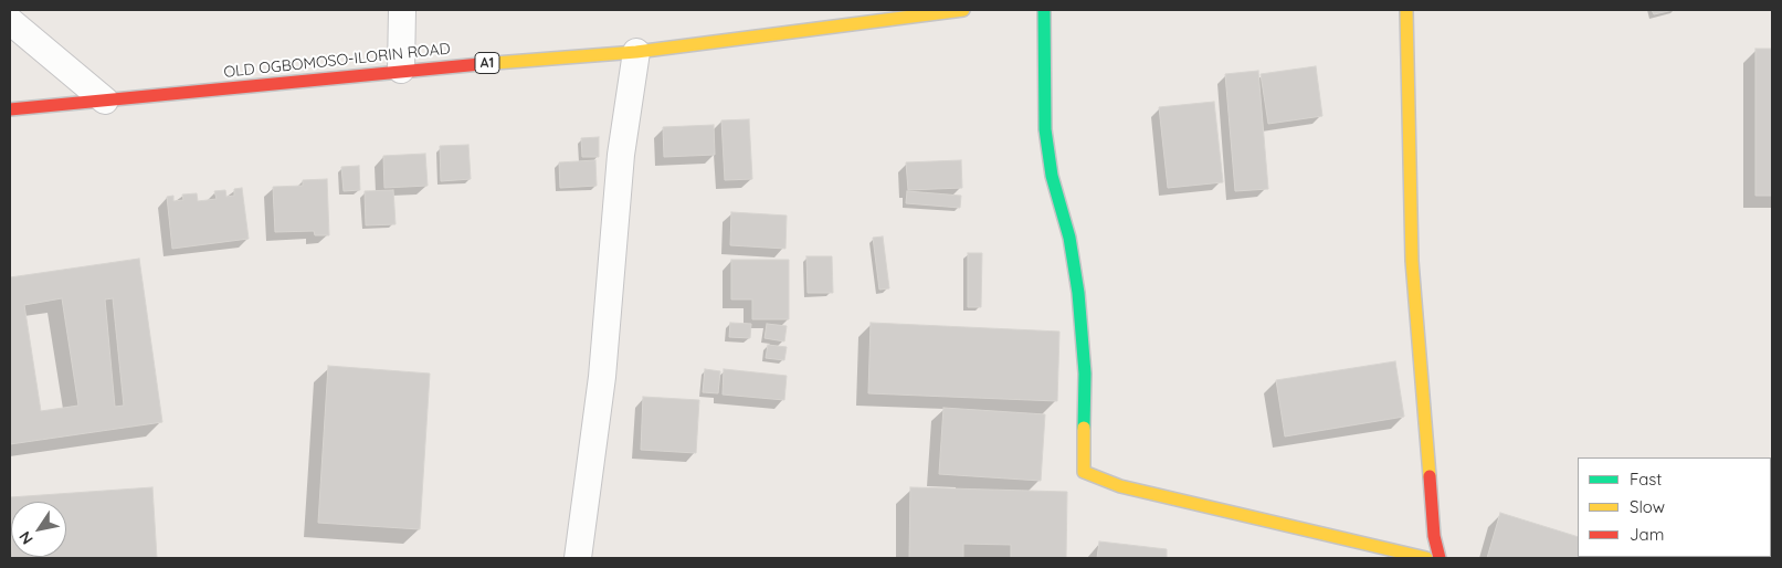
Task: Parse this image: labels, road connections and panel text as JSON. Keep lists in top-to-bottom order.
{
  "streets": {
    "main road": ["OLD OGBOMOSO-ILORIN ROAD", "A1"]
  },
  "legend": ["Fast", "Slow", "Jam"],
  "north": "bottom left"
}
